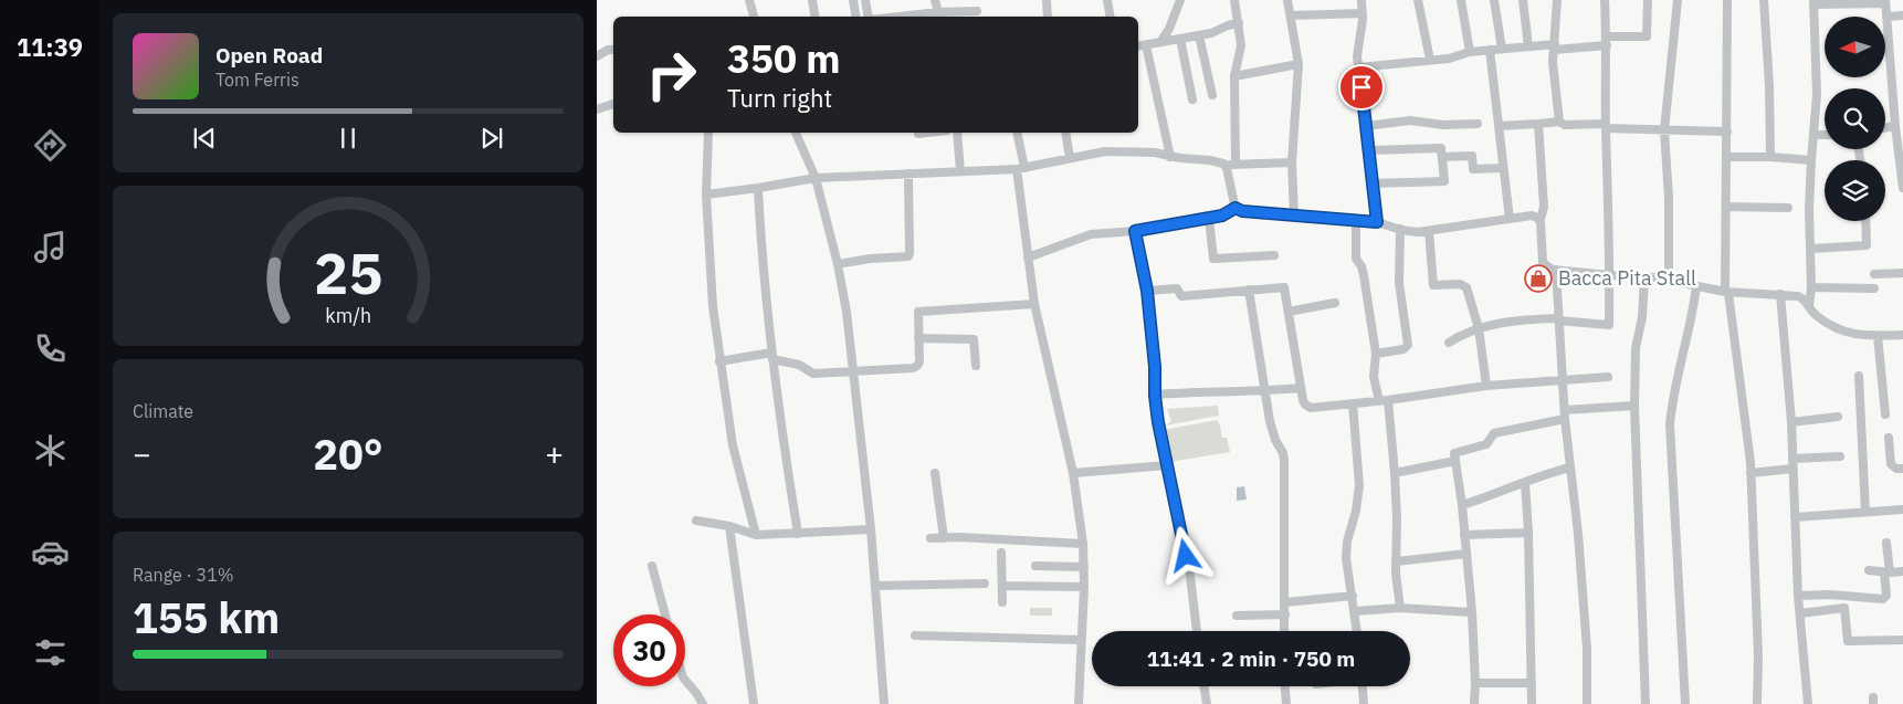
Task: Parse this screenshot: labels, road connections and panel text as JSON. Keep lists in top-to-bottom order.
{
  "places": {
    "shop": ["Bacca Pita Stall"]
  },
  "north": "left",
  "page": {
    "tabs": "11:39",
    "turn": ["350 m", "Turn right"],
    "song": ["Open Road", "Tom Ferris"],
    "tile": [
      "Climate",
      ["Range · 31%", "155 km"]
    ],
    "heat": ["−", "20°", "+"],
    "limit": "30",
    "trip": "11:41 · 2 min · 750 m",
    "gauge": ["25", "km/h"]
  }
}
